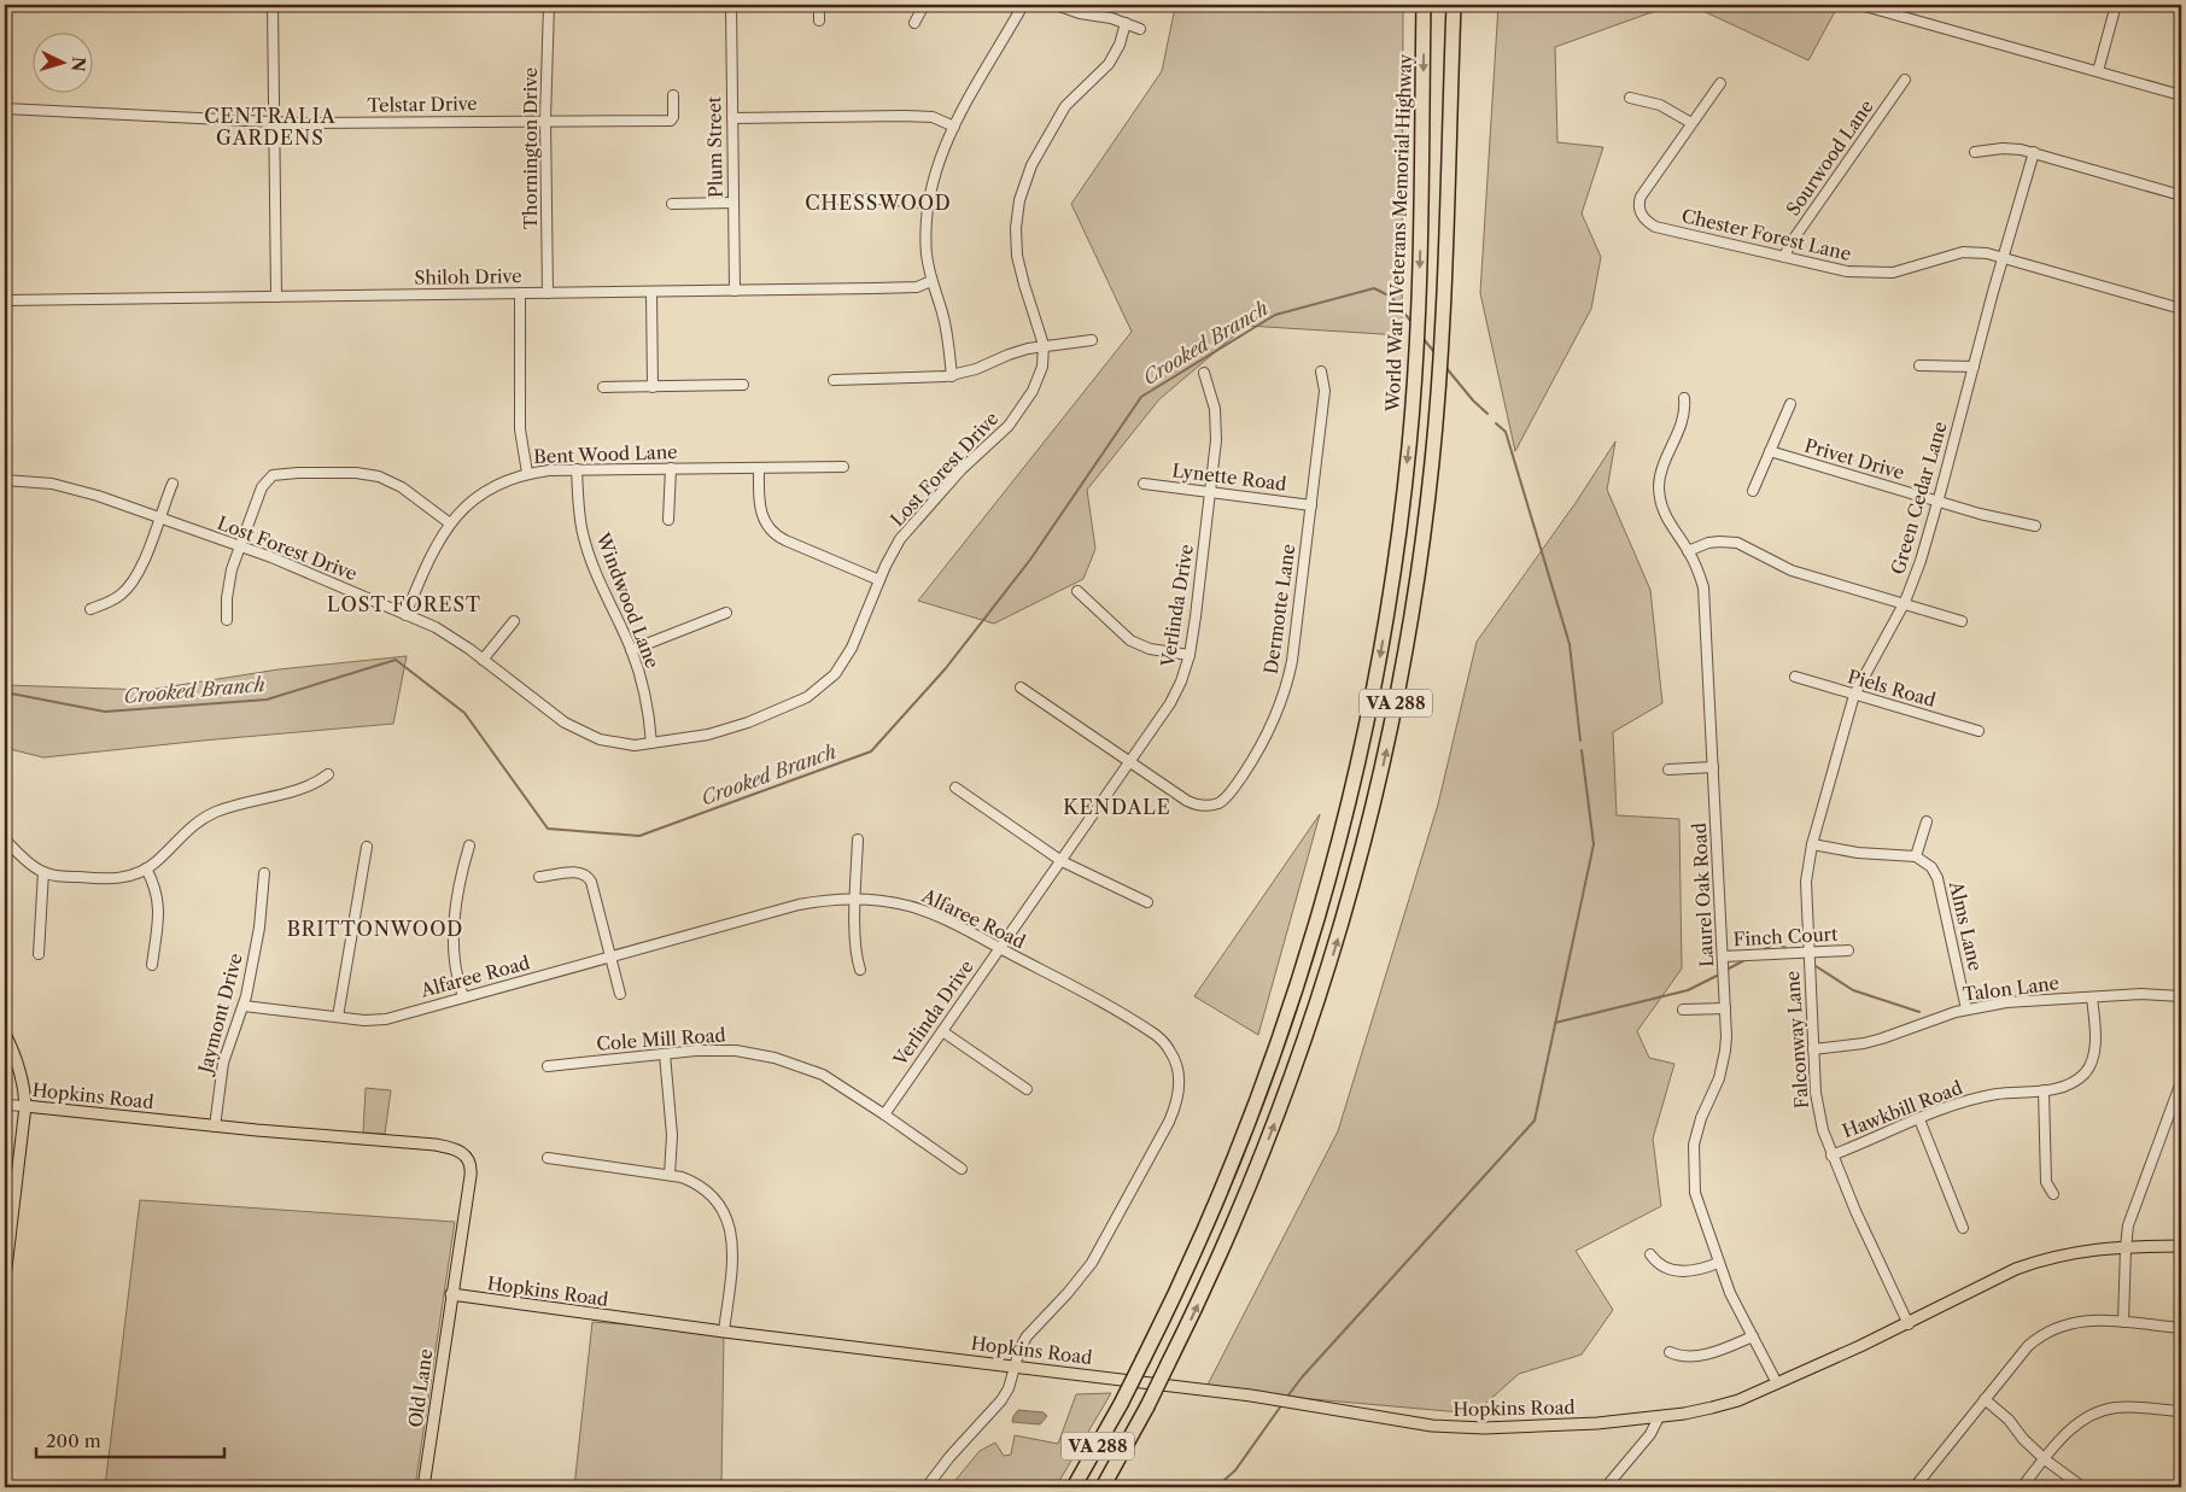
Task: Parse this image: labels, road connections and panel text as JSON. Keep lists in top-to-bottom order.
{
  "streets": {
    "highway": ["World War II Veterans Memorial Highway", "VA 288"],
    "main road": ["Hopkins Road", "Old Lane"],
    "street": [
      "Telstar Drive",
      "Plum Street",
      "Thornington Drive",
      "Sourwood Lane",
      "Chester Forest Lane",
      "Shiloh Drive",
      "Bent Wood Lane",
      "Privet Drive",
      "Lost Forest Drive",
      "Lynette Road",
      "Green Cedar Lane",
      "Windwood Lane",
      "Verlinda Drive",
      "Dermotte Lane",
      "Piels Road",
      "Laurel Oak Road",
      "Alfaree Road",
      "Alms Lane",
      "Finch Court",
      "Talon Lane",
      "Jaymont Drive",
      "Cole Mill Road",
      "Falconway Lane",
      "Hawkbill Road"
    ]
  },
  "crossings": [
    ["Telstar Drive", "Thornington Drive"],
    ["Plum Street", "Shiloh Drive"],
    ["Thornington Drive", "Shiloh Drive"],
    ["Sourwood Lane", "Chester Forest Lane"],
    ["Chester Forest Lane", "Green Cedar Lane"],
    ["Bent Wood Lane", "Lost Forest Drive"],
    ["Bent Wood Lane", "Windwood Lane"],
    ["Privet Drive", "Green Cedar Lane"],
    ["Lost Forest Drive", "Windwood Lane"],
    ["Lynette Road", "Verlinda Drive"],
    ["Lynette Road", "Dermotte Lane"],
    ["Green Cedar Lane", "Piels Road"],
    ["Green Cedar Lane", "Falconway Lane"],
    ["Verlinda Drive", "Dermotte Lane"],
    ["Verlinda Drive", "Alfaree Road"],
    ["Verlinda Drive", "Cole Mill Road"],
    ["Laurel Oak Road", "Finch Court"],
    ["Laurel Oak Road", "Hopkins Road"],
    ["Alfaree Road", "Jaymont Drive"],
    ["Alfaree Road", "Hopkins Road"],
    ["Alms Lane", "Talon Lane"],
    ["Finch Court", "Falconway Lane"],
    ["Talon Lane", "Falconway Lane"],
    ["Talon Lane", "Hawkbill Road"],
    ["Jaymont Drive", "Hopkins Road"],
    ["Falconway Lane", "Hopkins Road"],
    ["Falconway Lane", "Hawkbill Road"],
    ["Hopkins Road", "Old Lane"]
  ],
  "districts": [
    "CENTRALIA GARDENS",
    "CHESSWOOD",
    "LOST FOREST",
    "KENDALE",
    "BRITTONWOOD"
  ],
  "water": ["Crooked Branch"],
  "scale_bar": "200 m",
  "north": "right"
}
